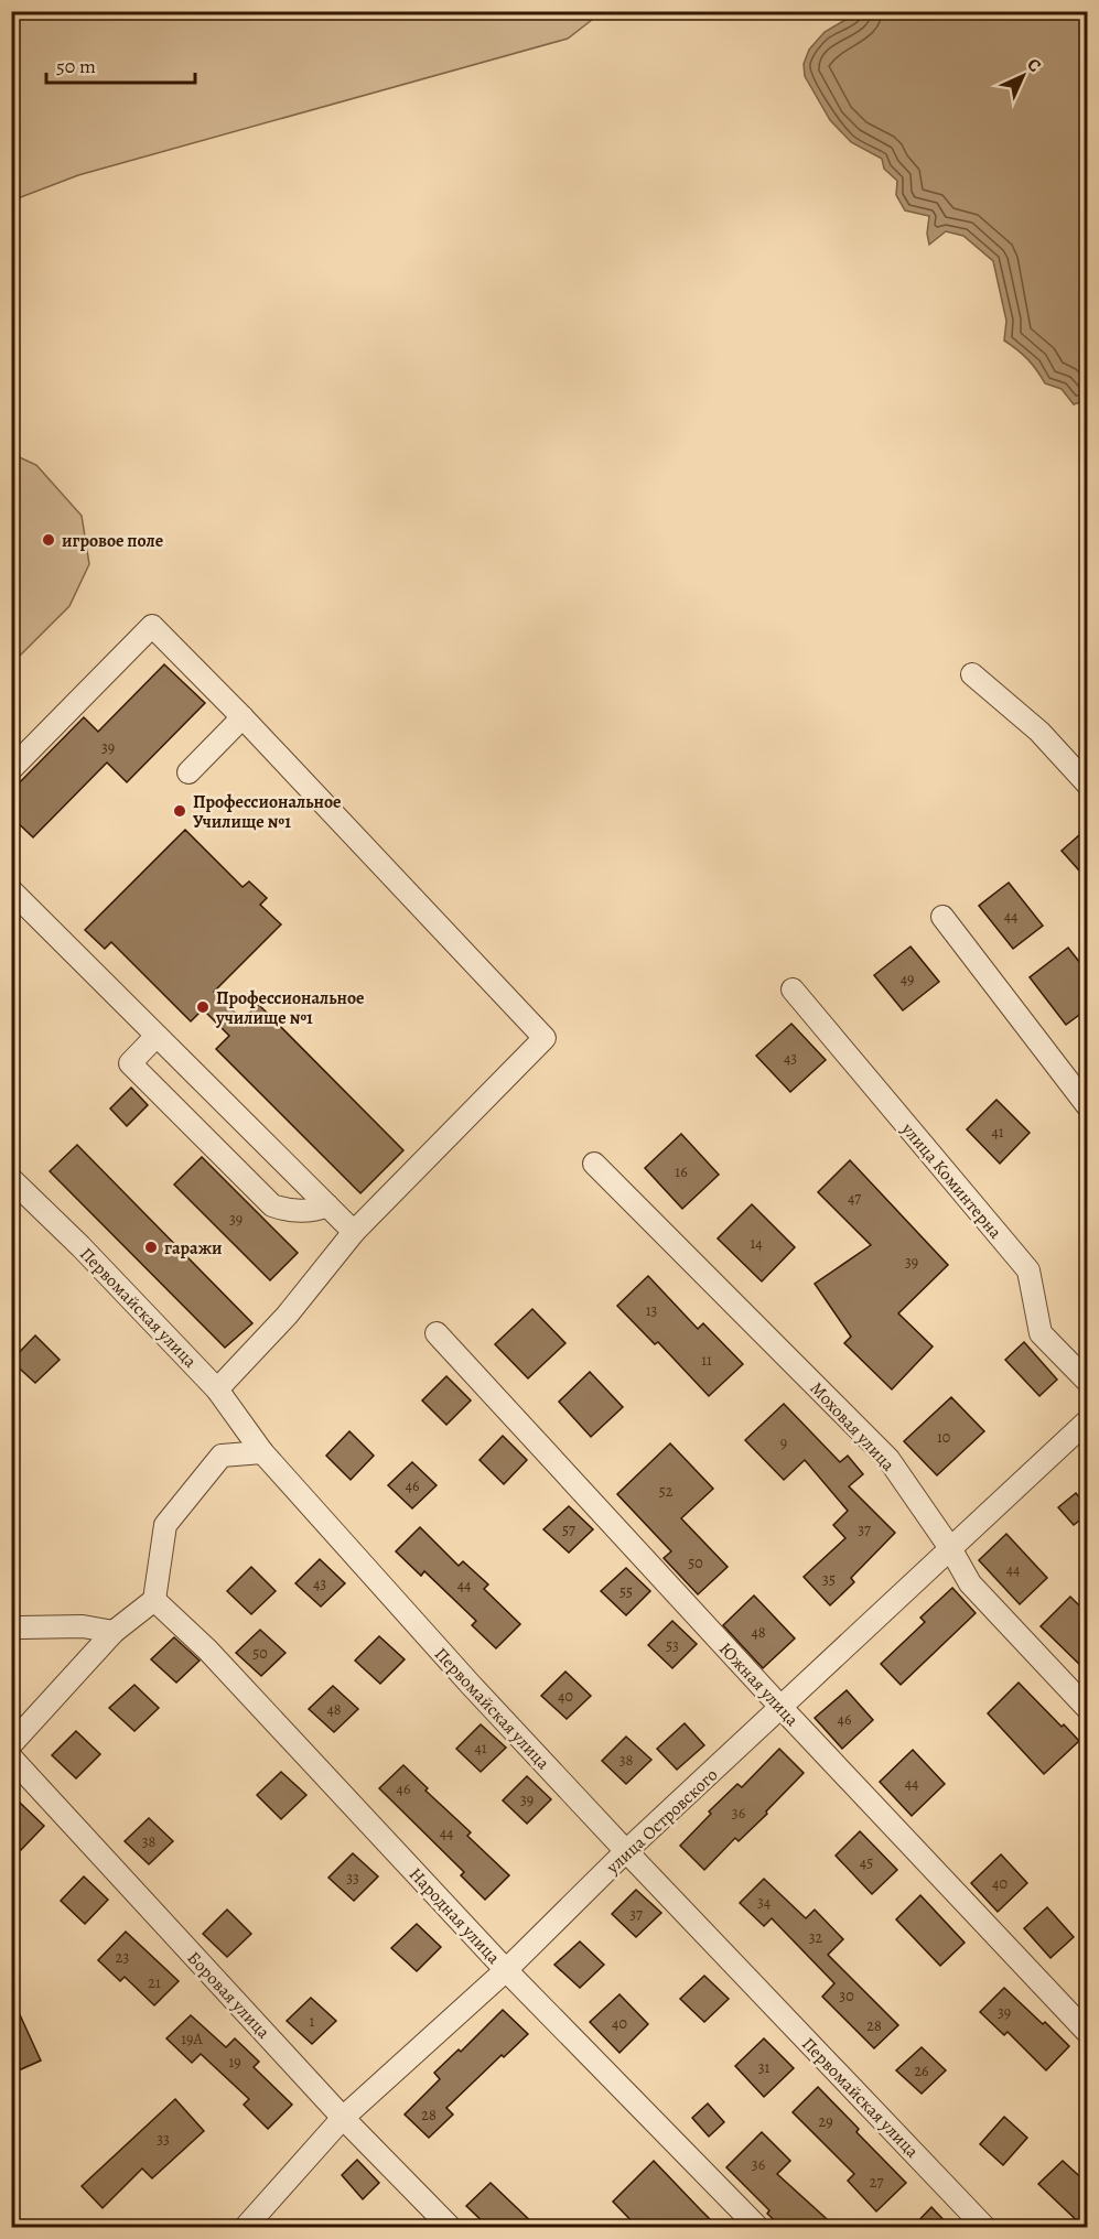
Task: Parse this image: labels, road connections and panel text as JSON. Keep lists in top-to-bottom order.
{
  "streets": {
    "street": [
      "улица Коминтерна",
      "Первомайская улица",
      "Моховая улица",
      "Южная улица",
      "улица Островского",
      "Народная улица",
      "Боровая улица"
    ]
  },
  "crossings": [
    ["Первомайская улица", "улица Островского"],
    ["Моховая улица", "улица Островского"],
    ["Южная улица", "улица Островского"],
    ["улица Островского", "Народная улица"],
    ["улица Островского", "Боровая улица"]
  ],
  "places": [
    "игровое поле",
    "Профессиональное Училище №1",
    "Профессиональное училище №1",
    "гаражи"
  ],
  "house_numbers": [
    "39",
    "44",
    "49",
    "43",
    "41",
    "16",
    "47",
    "39",
    "14",
    "39",
    "13",
    "11",
    "10",
    "9",
    "46",
    "52",
    "57",
    "37",
    "50",
    "44",
    "35",
    "43",
    "44",
    "55",
    "48",
    "53",
    "50",
    "40",
    "48",
    "46",
    "41",
    "38",
    "44",
    "46",
    "39",
    "36",
    "44",
    "38",
    "45",
    "33",
    "40",
    "34",
    "37",
    "32",
    "23",
    "21",
    "30",
    "39",
    "1",
    "40",
    "28",
    "19А",
    "19",
    "31",
    "26",
    "28",
    "29",
    "33",
    "36",
    "27"
  ],
  "scale_bar": "50 m",
  "north": "top right"
}
